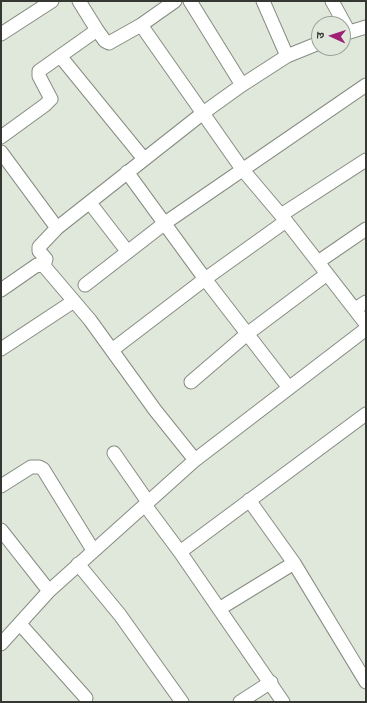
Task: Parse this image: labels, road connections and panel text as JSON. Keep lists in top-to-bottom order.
{
  "north": "left"
}
